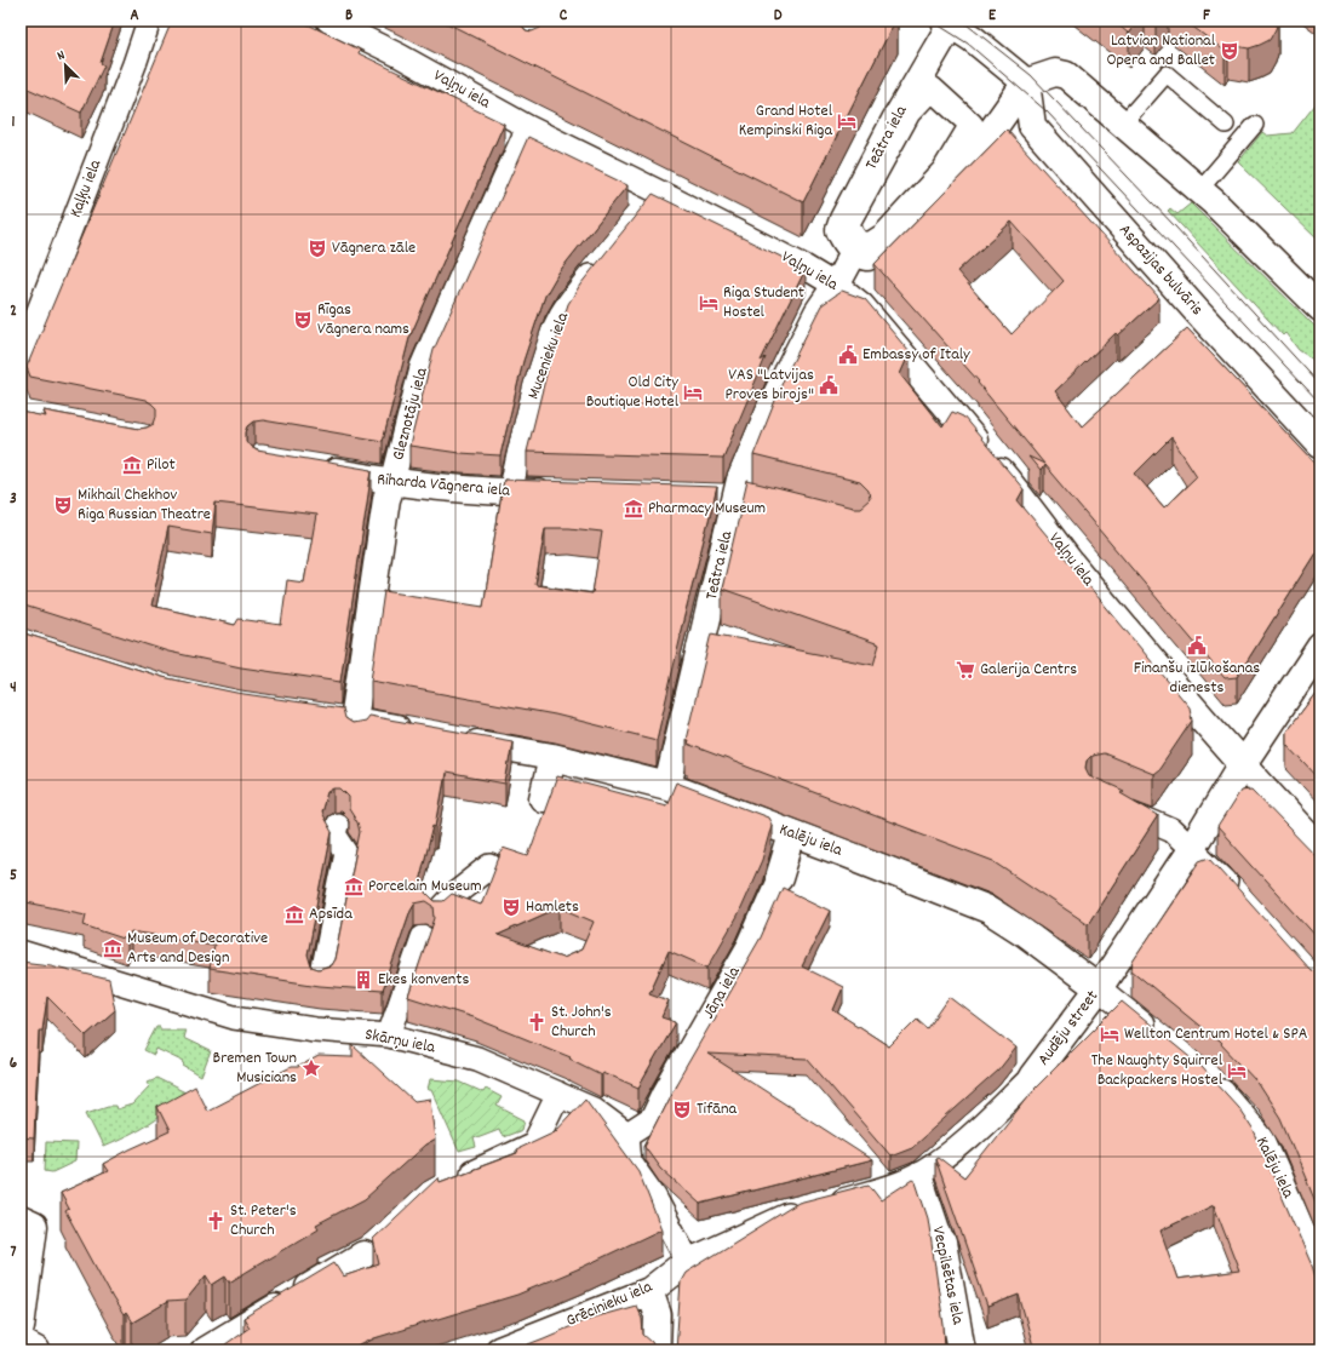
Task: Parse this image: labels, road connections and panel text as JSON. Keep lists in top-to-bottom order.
{
  "streets": {
    "street": [
      "Vaļņu iela",
      "Teātra iela",
      "Kaļķu iela",
      "Aspazijas bulvāris",
      "Mucenieku iela",
      "Gleznotāju iela",
      "Riharda Vāgnera iela",
      "Kalēju iela",
      "Jāņa iela",
      "Audēju street",
      "Skārņu iela",
      "Vecpilsētas iela",
      "Grēcinieku iela"
    ]
  },
  "crossings": [
    ["Vaļņu iela", "Teātra iela"],
    ["Vaļņu iela", "Gleznotāju iela"],
    ["Vaļņu iela", "Audēju street"],
    ["Teātra iela", "Kalēju iela"],
    ["Mucenieku iela", "Riharda Vāgnera iela"],
    ["Gleznotāju iela", "Riharda Vāgnera iela"],
    ["Kalēju iela", "Jāņa iela"],
    ["Kalēju iela", "Audēju street"],
    ["Jāņa iela", "Skārņu iela"],
    ["Audēju street", "Vecpilsētas iela"],
    ["Audēju street", "Grēcinieku iela"]
  ],
  "places": {
    "theatre": [
      "Latvian National Opera and Ballet",
      "Vāgnera zāle",
      "Rīgas Vāgnera nams",
      "Mikhail Chekhov Riga Russian Theatre",
      "Hamlets",
      "Tifāna"
    ],
    "hotel": [
      "Grand Hotel Kempinski Riga",
      "Riga Student Hostel",
      "Old City Boutique Hotel",
      "Wellton Centrum Hotel & SPA",
      "The Naughty Squirrel Backpackers Hostel"
    ],
    "public building": ["Embassy of Italy", "VAS \"Latvijas Proves birojs\"", "Finanšu izlūkošanas dienests"],
    "museum": [
      "Pilot",
      "Pharmacy Museum",
      "Porcelain Museum",
      "Apsīda",
      "Museum of Decorative Arts and Design"
    ],
    "supermarket": ["Galerija Centrs"],
    "building": ["Ekes konvents"],
    "church": ["St. John's Church", "St. Peter's Church"],
    "place": ["Bremen Town Musicians"]
  },
  "north": "top left",
  "grid": {
    "columns": [
      "A",
      "B",
      "C",
      "D",
      "E",
      "F"
    ],
    "rows": [
      "1",
      "2",
      "3",
      "4",
      "5",
      "6",
      "7"
    ]
  }
}
